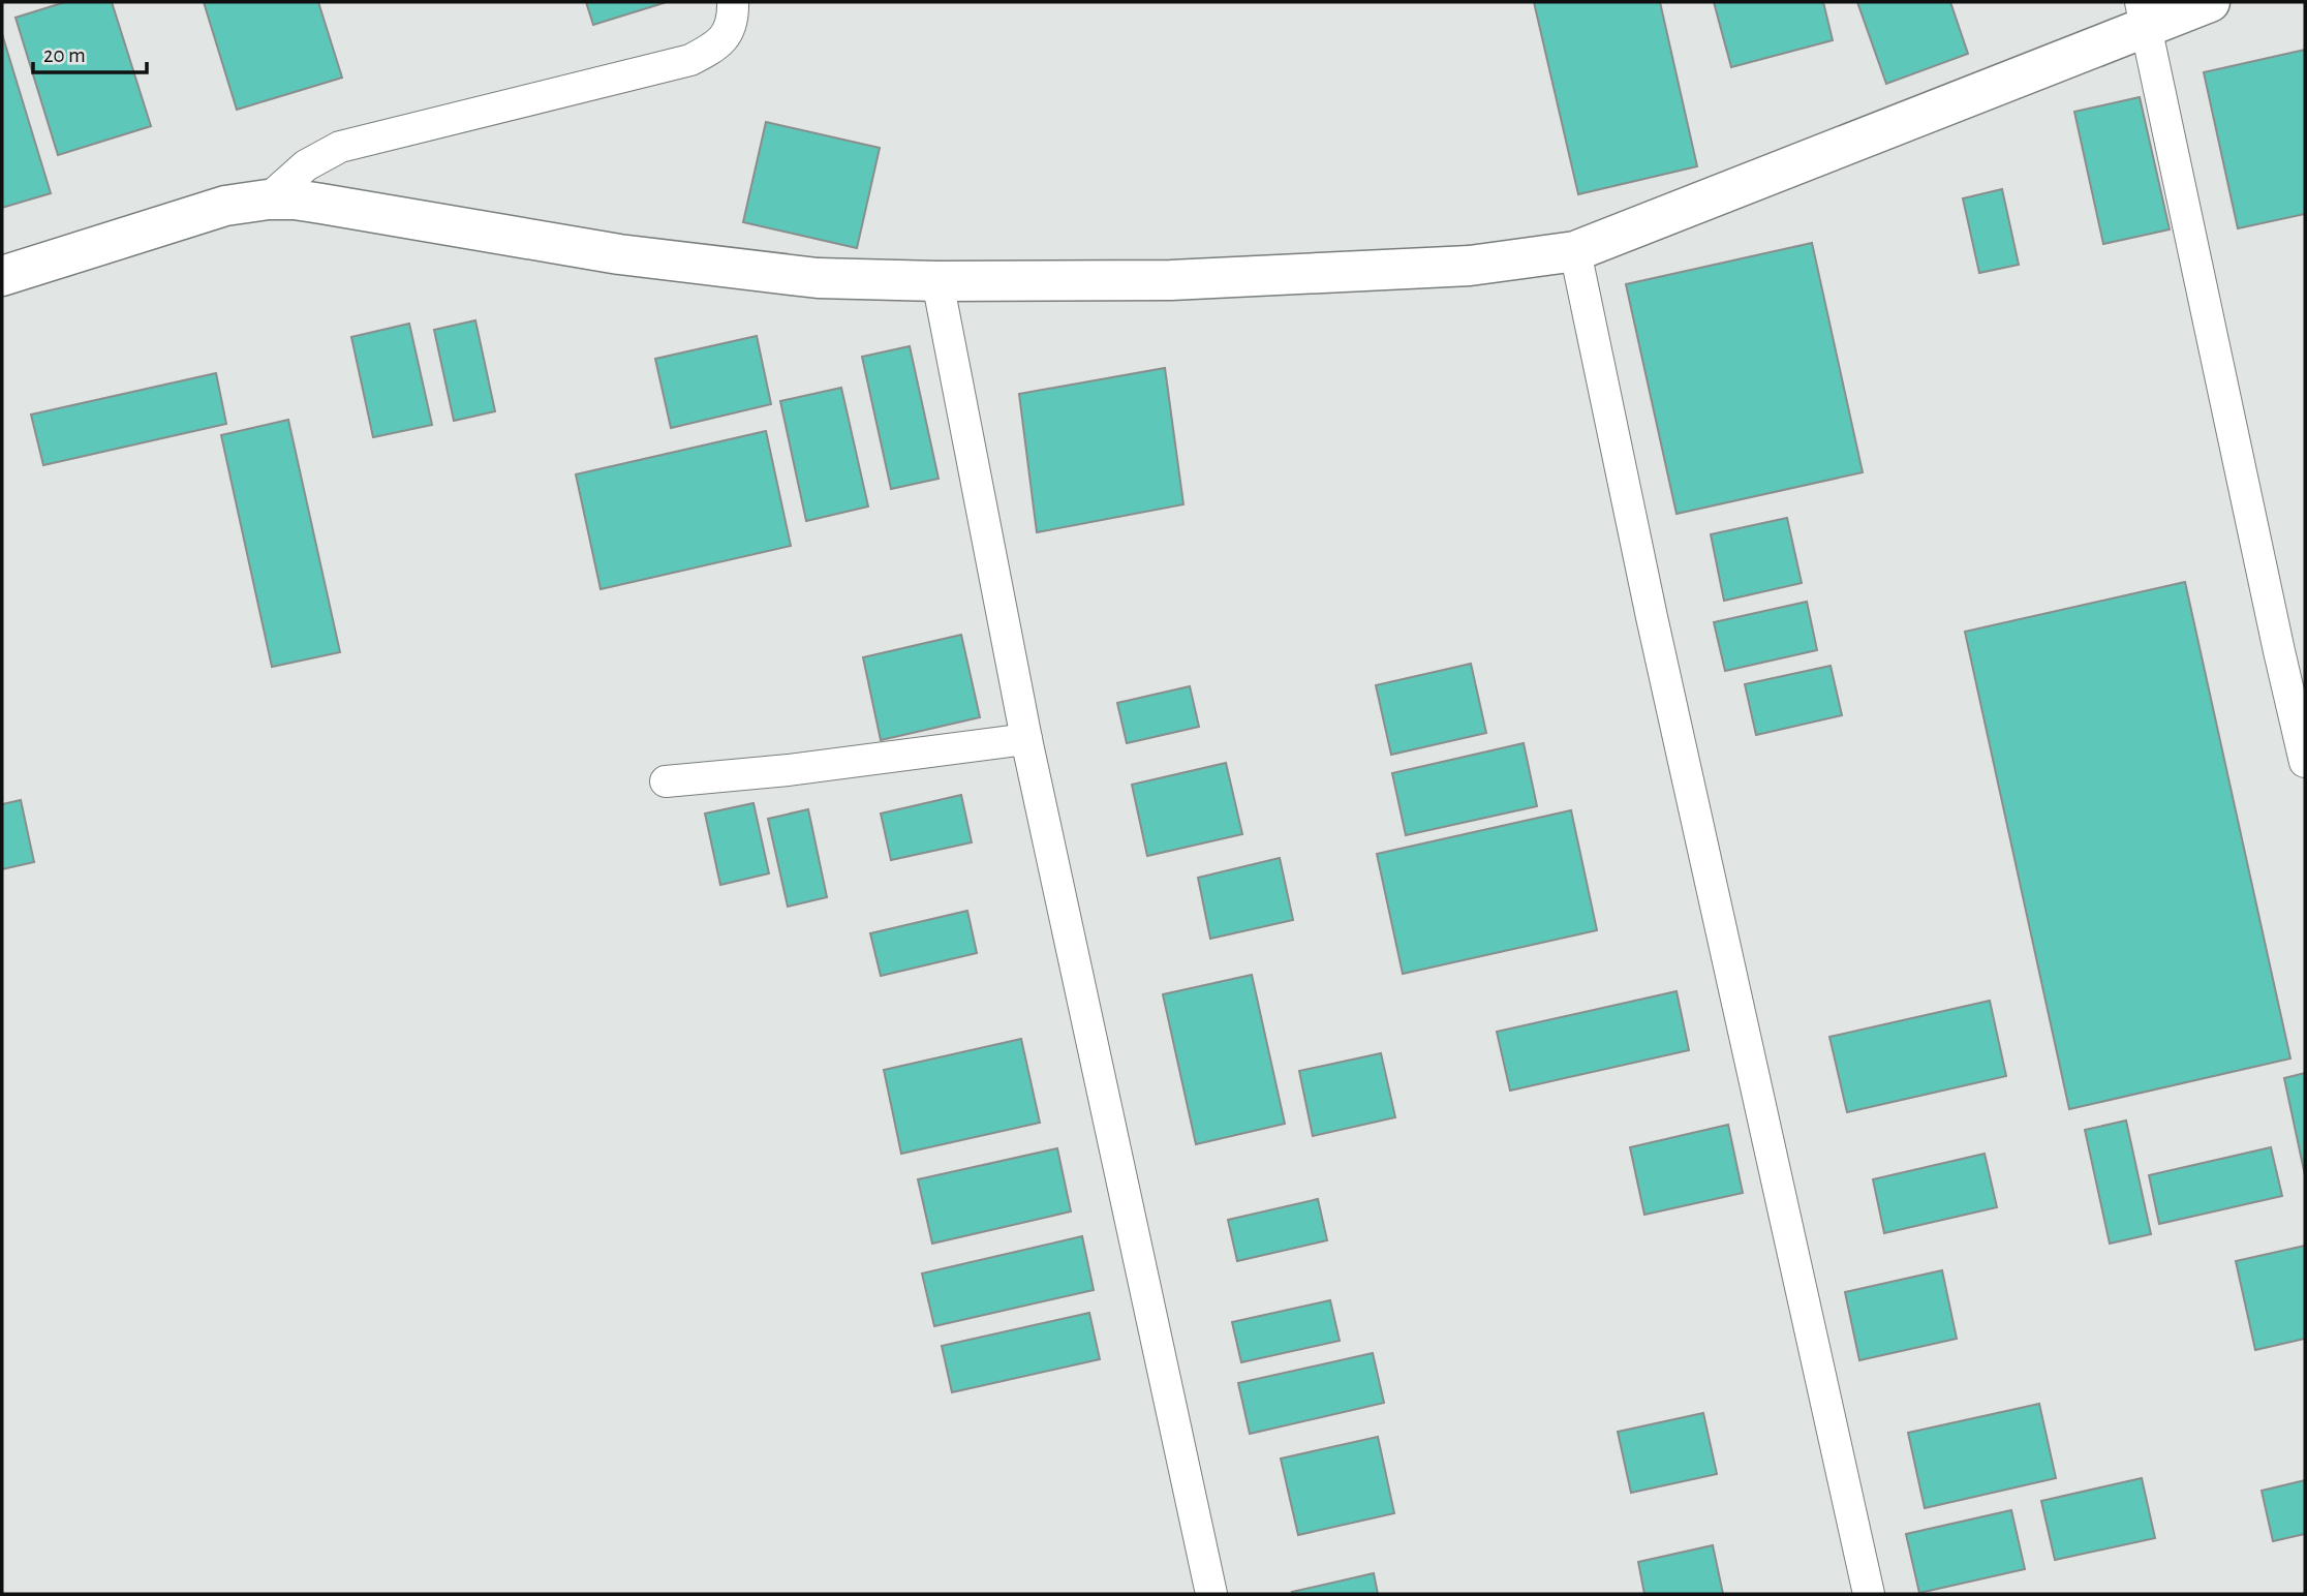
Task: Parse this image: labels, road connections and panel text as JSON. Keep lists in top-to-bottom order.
{
  "scale_bar": "20 m"
}
